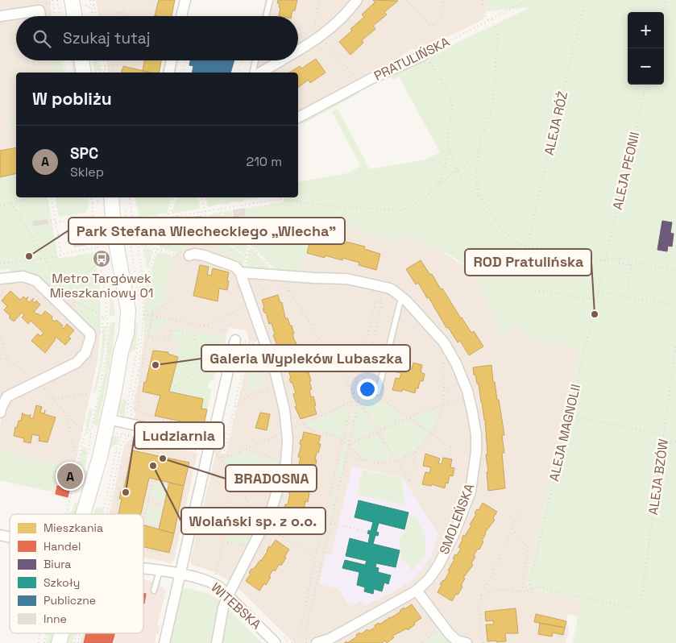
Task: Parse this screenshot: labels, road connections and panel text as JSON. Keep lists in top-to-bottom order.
{
  "streets": {
    "street": ["PRATULIŃSKA", "SMOLEŃSKA", "WITEBSKA"],
    "path": [
      "ALEJA RÓŻ",
      "ALEJA PEONII",
      "ALEJA MAGNOLII",
      "ALEJA BZÓW"
    ]
  },
  "crossings": [
    ["ALEJA MAGNOLII", "ALEJA BZÓW"]
  ],
  "places": {
    "other": [
      "Park Stefana Wiecheckiego „Wiecha”",
      "ROD Pratulińska",
      "Galeria Wypieków Lubaszka",
      "BRADOSNA",
      "Wolański sp. z o.o.",
      "Ludziarnia"
    ],
    "bus stop": ["Metro Targówek Mieszkaniowy 01"]
  },
  "legend": [
    "Mieszkania",
    "Handel",
    "Biura",
    "Szkoły",
    "Publiczne",
    "Inne"
  ],
  "page": {
    "map_buttons": ["+", "−"],
    "search": "Szukaj tutaj",
    "heading": "W pobliżu",
    "list": [
      {
        "mark": "A",
        "name": "SPC",
        "note": "Sklep",
        "value": "210 m"
      }
    ],
    "pins": "A"
  }
}
